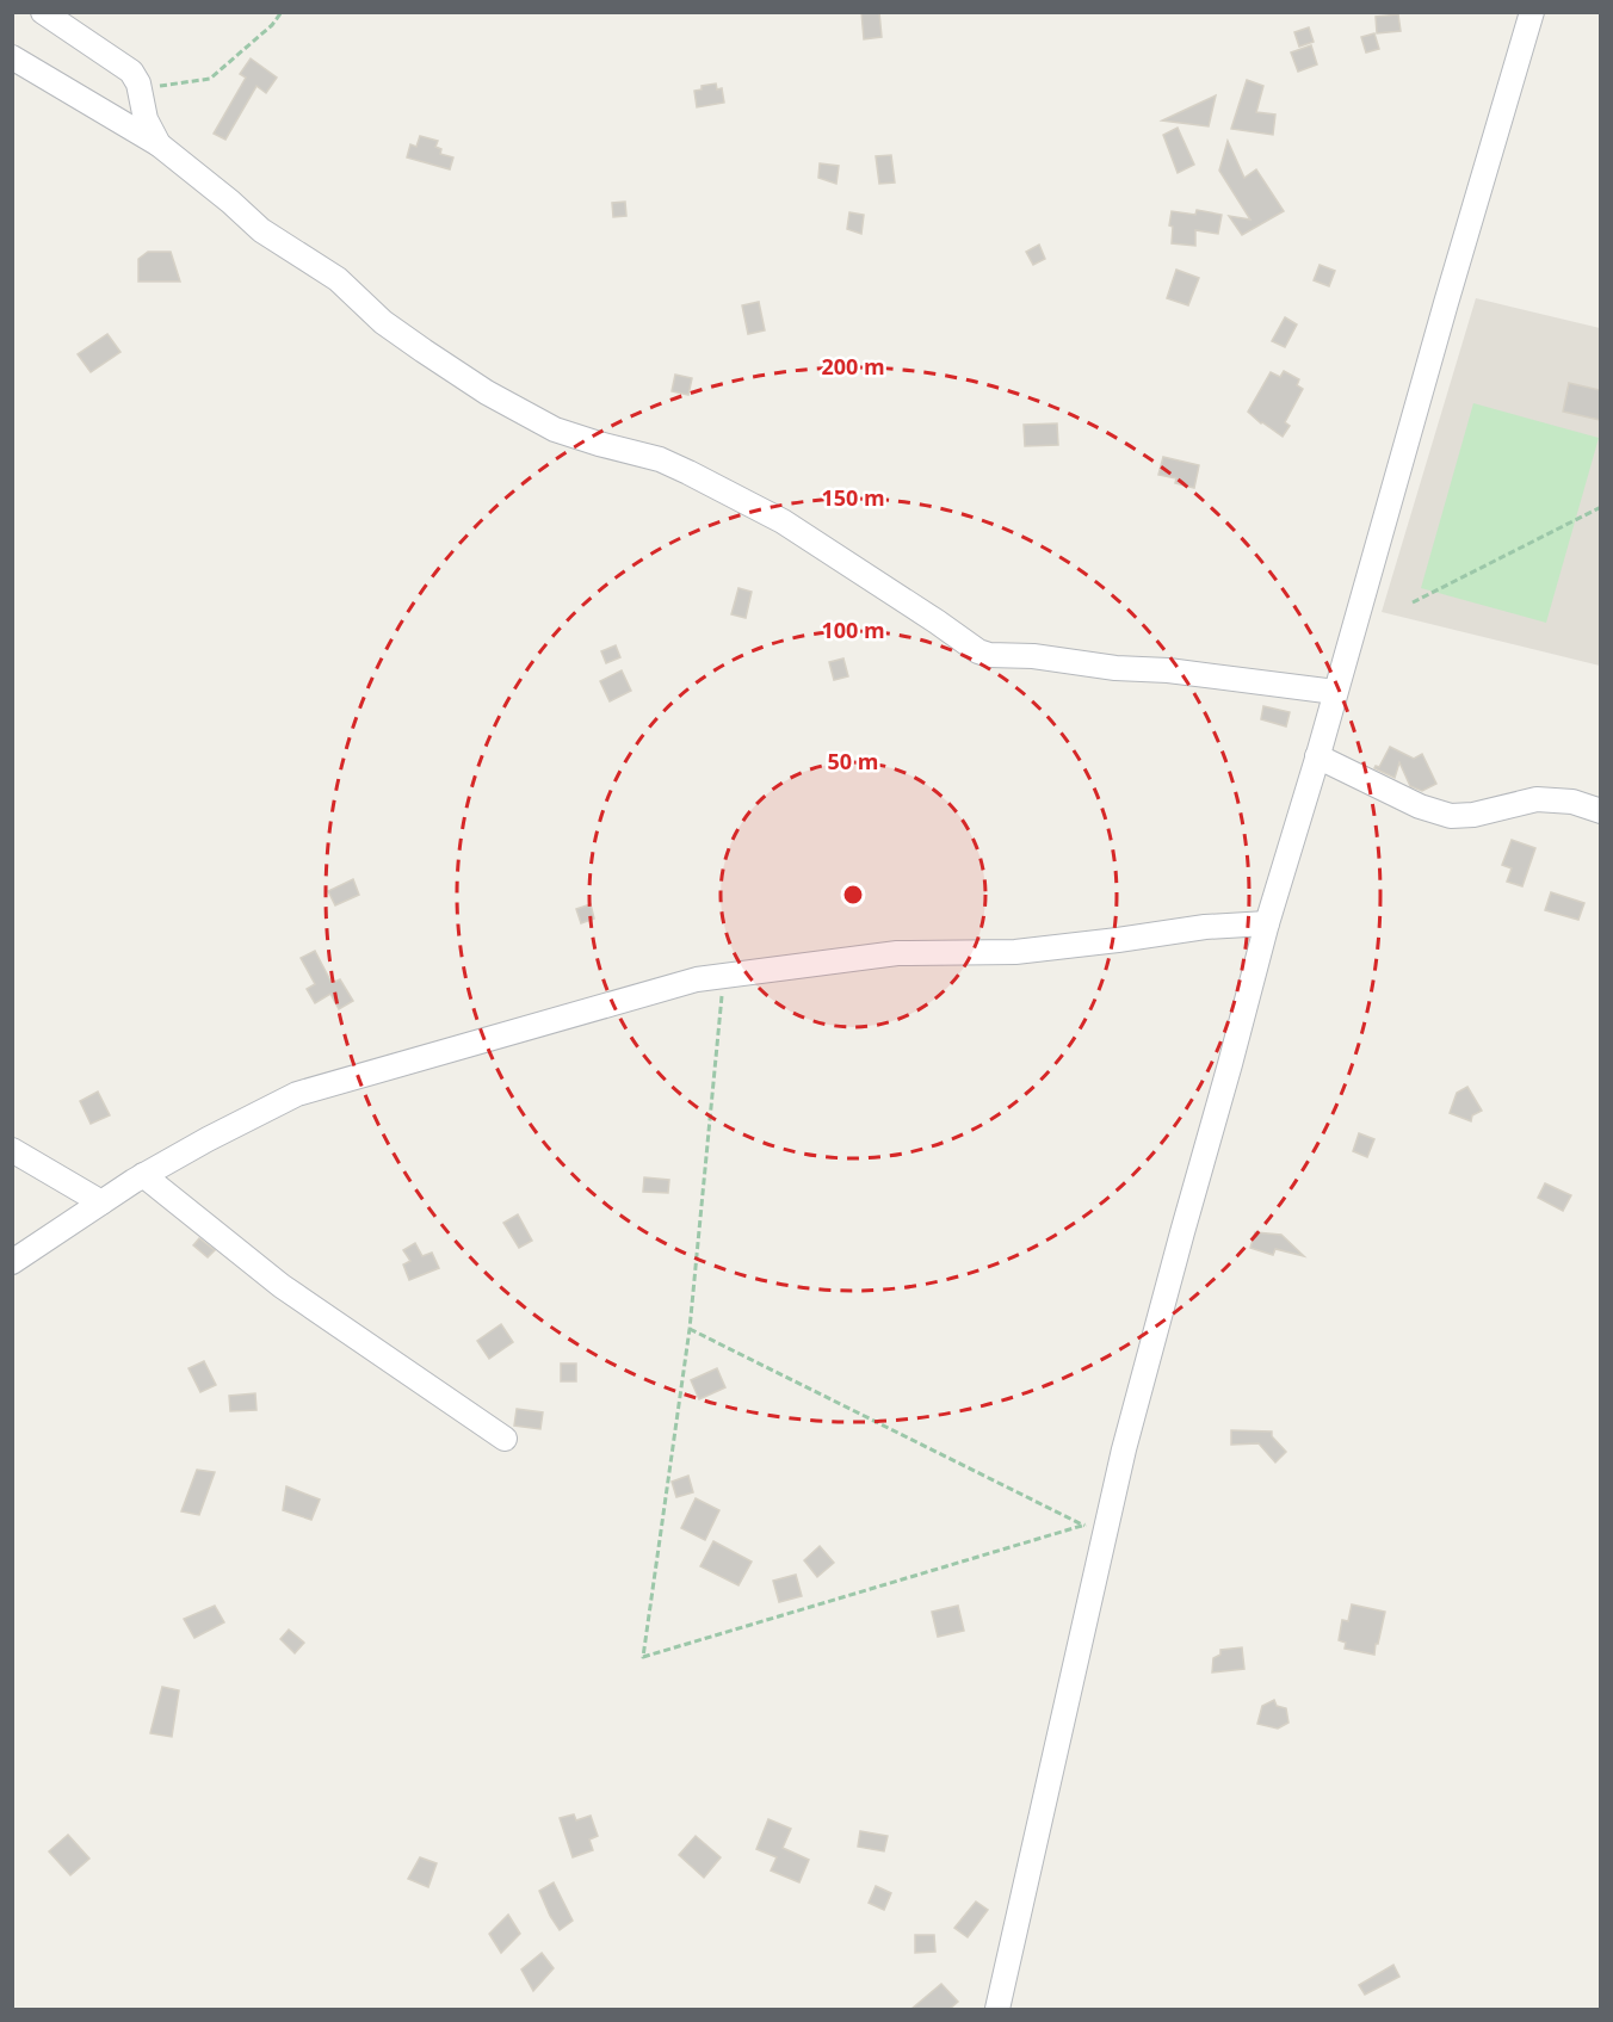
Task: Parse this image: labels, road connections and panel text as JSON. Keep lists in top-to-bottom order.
{
  "rings": [
    "200 m",
    "150 m",
    "100 m",
    "50 m"
  ]
}
